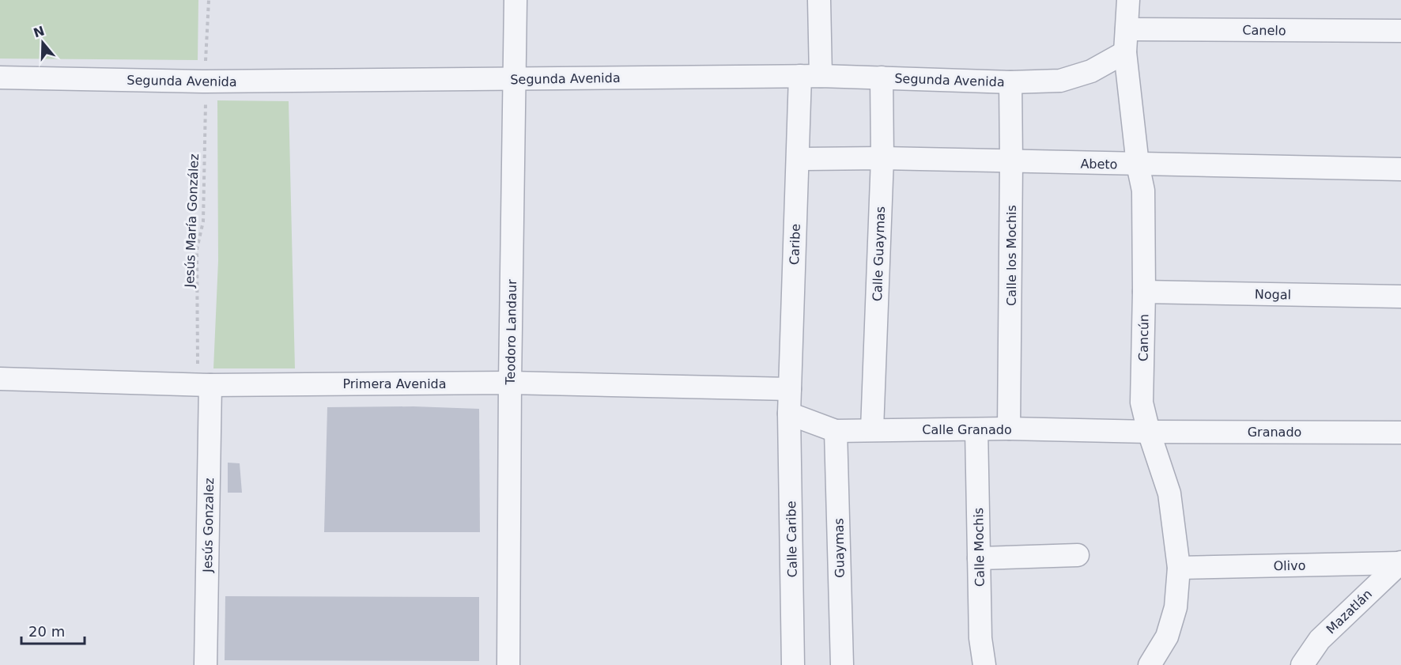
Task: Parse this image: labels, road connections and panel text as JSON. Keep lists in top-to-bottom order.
{
  "streets": {
    "street": [
      "Canelo",
      "Segunda Avenida",
      "Abeto",
      "Caribe",
      "Calle Guaymas",
      "Calle los Mochis",
      "Nogal",
      "Teodoro Landaur",
      "Cancún",
      "Primera Avenida",
      "Calle Granado",
      "Granado",
      "Jesús Gonzalez",
      "Calle Caribe",
      "Calle Mochis",
      "Guaymas",
      "Olivo",
      "Mazatlán"
    ],
    "path": ["Jesús María González"]
  },
  "crossings": [
    ["Canelo", "Cancún"],
    ["Segunda Avenida", "Jesús María González"],
    ["Segunda Avenida", "Caribe"],
    ["Segunda Avenida", "Calle Guaymas"],
    ["Segunda Avenida", "Calle los Mochis"],
    ["Segunda Avenida", "Teodoro Landaur"],
    ["Segunda Avenida", "Cancún"],
    ["Abeto", "Caribe"],
    ["Abeto", "Calle Guaymas"],
    ["Abeto", "Calle los Mochis"],
    ["Abeto", "Cancún"],
    ["Jesús María González", "Primera Avenida"],
    ["Jesús María González", "Jesús Gonzalez"],
    ["Caribe", "Primera Avenida"],
    ["Caribe", "Calle Granado"],
    ["Caribe", "Calle Caribe"],
    ["Calle Guaymas", "Calle Granado"],
    ["Calle los Mochis", "Calle Granado"],
    ["Nogal", "Cancún"],
    ["Teodoro Landaur", "Primera Avenida"],
    ["Cancún", "Calle Granado"],
    ["Cancún", "Granado"],
    ["Cancún", "Olivo"],
    ["Primera Avenida", "Jesús Gonzalez"],
    ["Calle Granado", "Granado"],
    ["Calle Granado", "Calle Caribe"],
    ["Calle Granado", "Calle Mochis"],
    ["Calle Granado", "Guaymas"],
    ["Olivo", "Mazatlán"]
  ],
  "scale_bar": "20 m",
  "north": "top"
}
